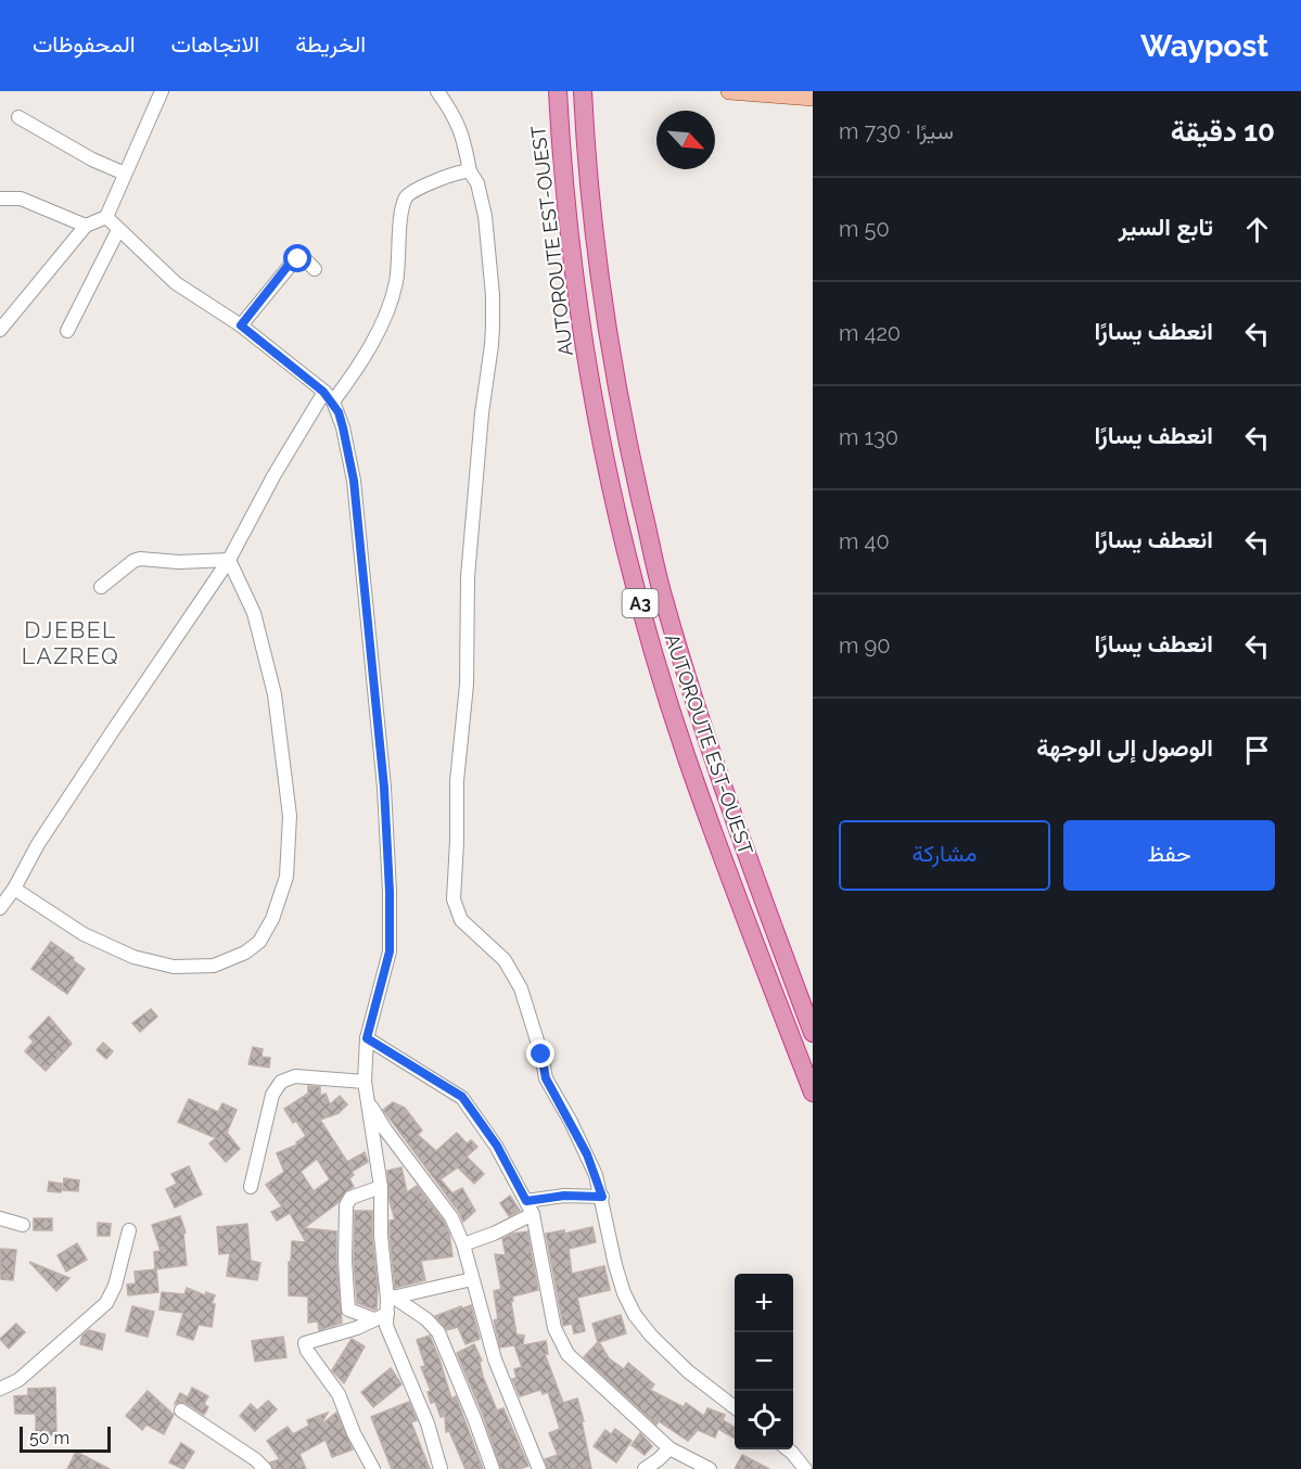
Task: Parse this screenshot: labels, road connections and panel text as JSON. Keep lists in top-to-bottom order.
{
  "streets": {
    "highway": ["AUTOROUTE EST-OUEST", "A3"]
  },
  "districts": ["DJEBEL LAZREQ"],
  "scale_bar": "50 m",
  "north": "bottom right",
  "page": {
    "header": "Waypost",
    "nav": ["الخريطة", "الاتجاهات", "المحفوظات"],
    "heading": ["10 دقيقة", "سيرًا · 730 m"],
    "list": [
      ["تابع السير", "50 m"],
      ["انعطف يسارًا", "420 m"],
      ["انعطف يسارًا", "130 m"],
      ["انعطف يسارًا", "40 m"],
      ["انعطف يسارًا", "90 m"],
      "الوصول إلى الوجهة"
    ],
    "buttons": ["حفظ", "مشاركة"],
    "map_buttons": ["+", "−"],
    "scale": "50 m"
  }
}
